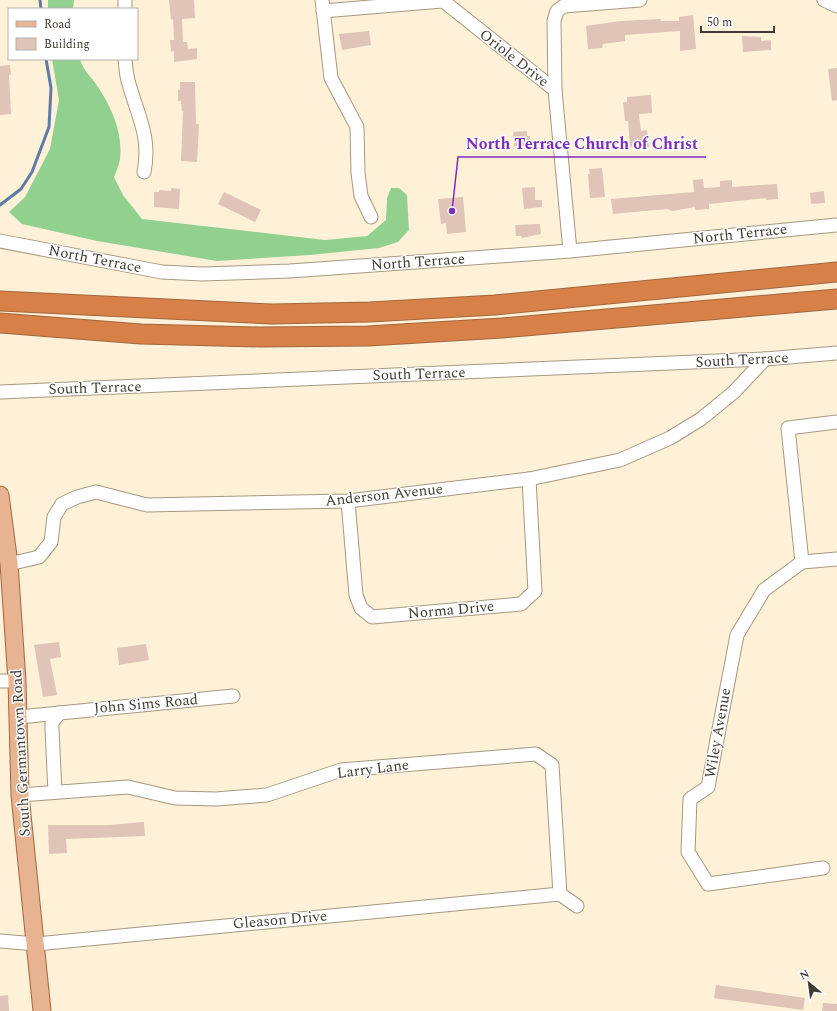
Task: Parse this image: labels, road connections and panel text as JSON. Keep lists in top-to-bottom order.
{
  "streets": {
    "main road": ["South Germantown Road"],
    "street": [
      "Oriole Drive",
      "North Terrace",
      "South Terrace",
      "Anderson Avenue",
      "Norma Drive",
      "John Sims Road",
      "Wiley Avenue",
      "Larry Lane",
      "Gleason Drive"
    ]
  },
  "crossings": [
    ["Oriole Drive", "North Terrace"],
    ["South Terrace", "Anderson Avenue"],
    ["Anderson Avenue", "Norma Drive"],
    ["Anderson Avenue", "South Germantown Road"],
    ["John Sims Road", "South Germantown Road"],
    ["South Germantown Road", "Larry Lane"],
    ["South Germantown Road", "Gleason Drive"],
    ["Larry Lane", "Gleason Drive"]
  ],
  "places": ["North Terrace Church of Christ"],
  "legend": ["Road", "Building"],
  "scale_bar": "50 m",
  "north": "top left"
}
